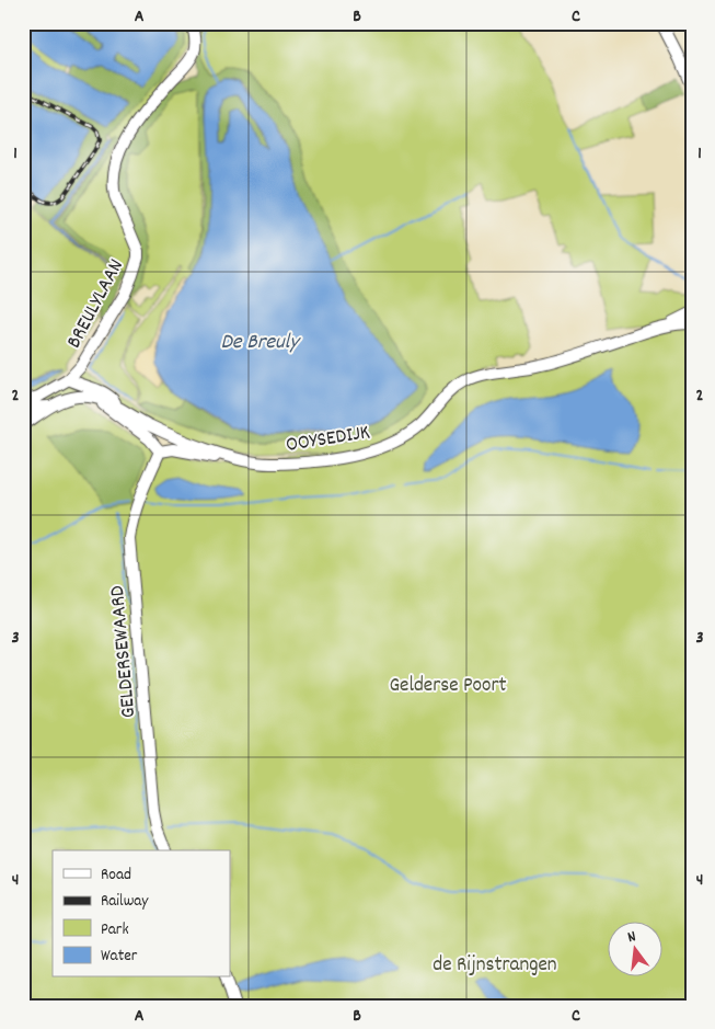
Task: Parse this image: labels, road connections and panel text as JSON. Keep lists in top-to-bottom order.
{
  "streets": {
    "street": ["BREULYLAAN", "OOYSEDIJK", "GELDERSEWAARD"]
  },
  "water": ["De Breuly"],
  "parks": ["Gelderse Poort", "de Rijnstrangen"],
  "legend": [
    "Road",
    "Railway",
    "Park",
    "Water"
  ],
  "north": "top",
  "grid": {
    "columns": ["A", "B", "C"],
    "rows": [
      "1",
      "2",
      "3",
      "4"
    ]
  }
}
